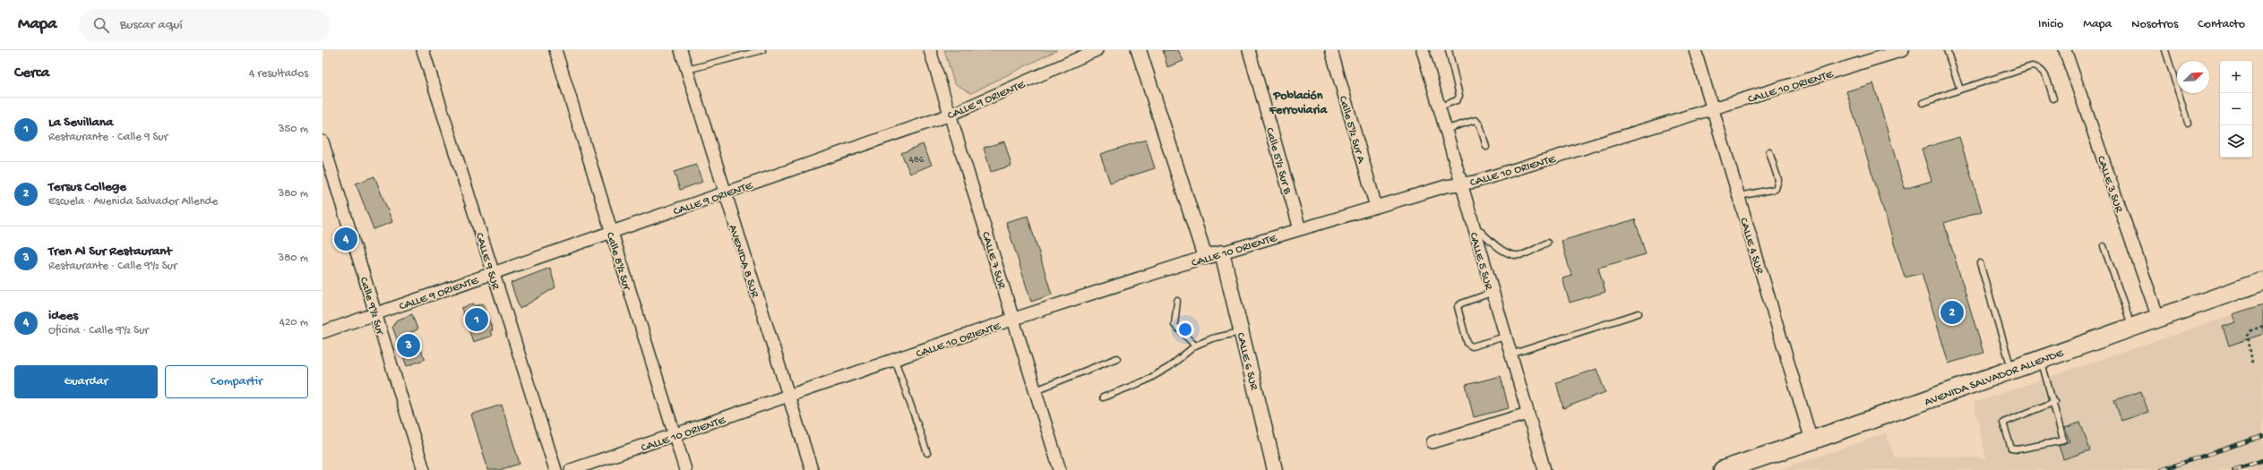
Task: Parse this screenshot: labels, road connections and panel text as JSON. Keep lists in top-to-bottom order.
{
  "streets": {
    "main road": ["AVENIDA SALVADOR ALLENDE"],
    "street": [
      "CALLE 10 ORIENTE",
      "CALLE 9 ORIENTE",
      "Calle 5½ Sur A",
      "Calle 5½ Sur B",
      "CALLE 3 SUR",
      "CALLE 4 SUR",
      "CALLE 7 SUR",
      "CALLE 9 SUR",
      "Calle 8½ Sur",
      "AVENIDA 8 SUR",
      "CALLE 5 SUR",
      "Calle 9½ Sur",
      "CALLE 6 SUR"
    ]
  },
  "crossings": [
    ["CALLE 10 ORIENTE", "Calle 5½ Sur A"],
    ["CALLE 10 ORIENTE", "Calle 5½ Sur B"],
    ["CALLE 10 ORIENTE", "CALLE 4 SUR"],
    ["CALLE 10 ORIENTE", "CALLE 7 SUR"],
    ["CALLE 10 ORIENTE", "Calle 8½ Sur"],
    ["CALLE 10 ORIENTE", "AVENIDA 8 SUR"],
    ["CALLE 10 ORIENTE", "CALLE 5 SUR"],
    ["CALLE 10 ORIENTE", "CALLE 6 SUR"],
    ["CALLE 9 ORIENTE", "CALLE 7 SUR"],
    ["CALLE 9 ORIENTE", "CALLE 9 SUR"],
    ["CALLE 9 ORIENTE", "Calle 8½ Sur"],
    ["CALLE 9 ORIENTE", "AVENIDA 8 SUR"],
    ["CALLE 9 ORIENTE", "Calle 9½ Sur"],
    ["CALLE 3 SUR", "AVENIDA SALVADOR ALLENDE"],
    ["CALLE 4 SUR", "AVENIDA SALVADOR ALLENDE"]
  ],
  "districts": ["Población Ferroviaria"],
  "house_numbers": ["486"],
  "north": "top right",
  "page": {
    "header": "Mapa",
    "search": "Buscar aquí",
    "nav": [
      "Inicio",
      "Mapa",
      "Nosotros",
      "Contacto"
    ],
    "heading": ["Cerca", "4 resultados"],
    "map_buttons": ["+", "−"],
    "list": [
      {
        "mark": "1",
        "name": "La Sevillana",
        "note": "Restaurante · Calle 9 Sur",
        "value": "350 m"
      },
      {
        "mark": "2",
        "name": "Tersus College",
        "note": "Escuela · Avenida Salvador Allende",
        "value": "380 m"
      },
      {
        "mark": "3",
        "name": "Tren Al Sur Restaurant",
        "note": "Restaurante · Calle 9½ Sur",
        "value": "380 m"
      },
      {
        "mark": "4",
        "name": "idees",
        "note": "Oficina · Calle 9½ Sur",
        "value": "420 m"
      }
    ],
    "pins": [
      "4",
      "2",
      "1",
      "3"
    ],
    "buttons": ["Guardar", "Compartir"]
  }
}
